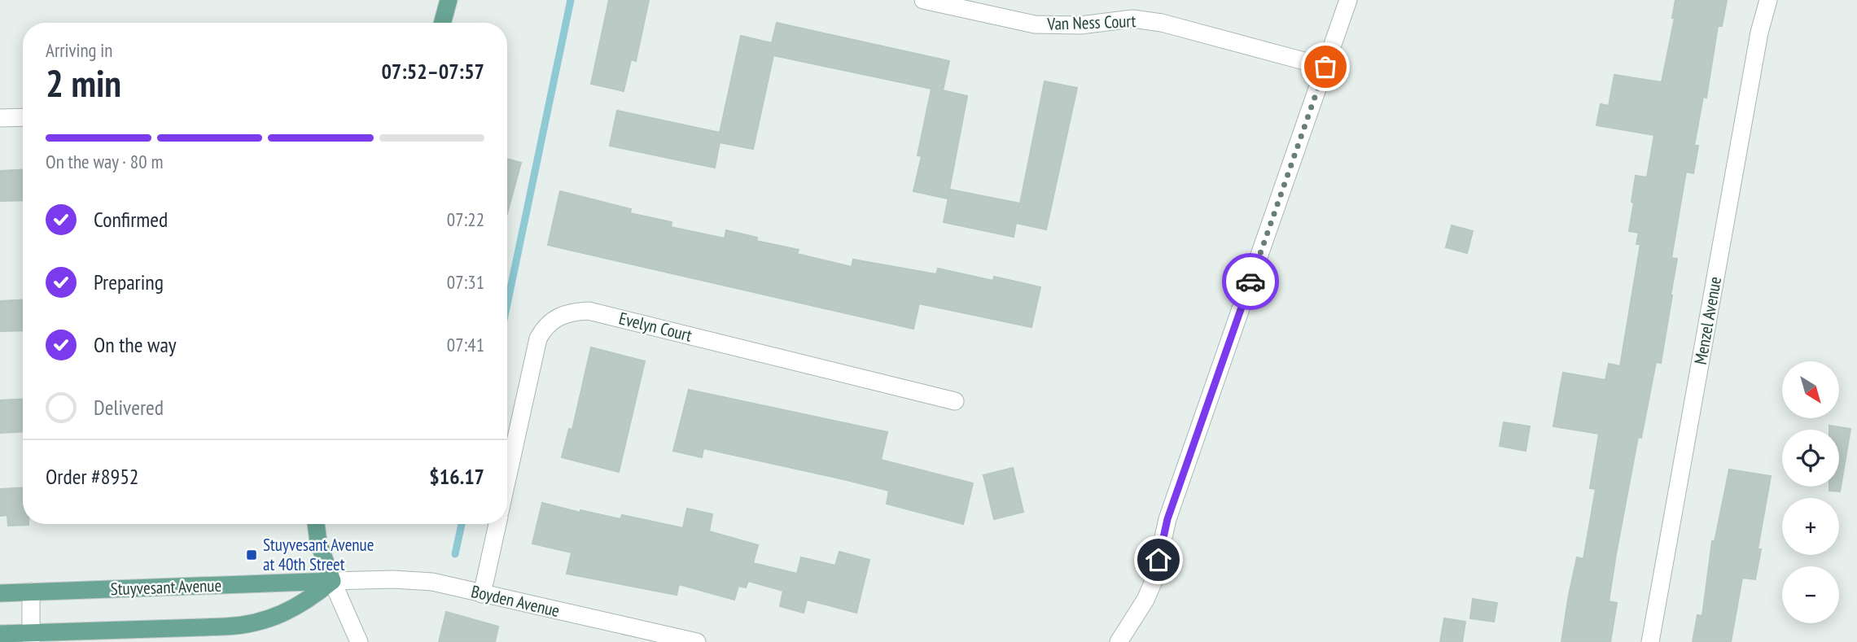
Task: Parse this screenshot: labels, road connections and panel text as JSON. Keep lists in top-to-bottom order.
{
  "streets": {
    "main road": ["Stuyvesant Avenue"],
    "street": [
      "Van Ness Court",
      "Menzel Avenue",
      "Evelyn Court",
      "Boyden Avenue"
    ]
  },
  "crossings": [
    ["Stuyvesant Avenue", "Boyden Avenue"]
  ],
  "places": {
    "transit": ["Stuyvesant Avenue at 40th Street"]
  },
  "north": "bottom right",
  "page": {
    "heading": ["2 min", "Arriving in", "07:52–07:57"],
    "panel": ["Order #8952", "$16.17"],
    "bar": "On the way · 80 m",
    "list": [
      ["Confirmed", "07:22"],
      ["Preparing", "07:31"],
      ["On the way", "07:41"],
      "Delivered"
    ],
    "map_buttons": ["+", "−"]
  }
}
